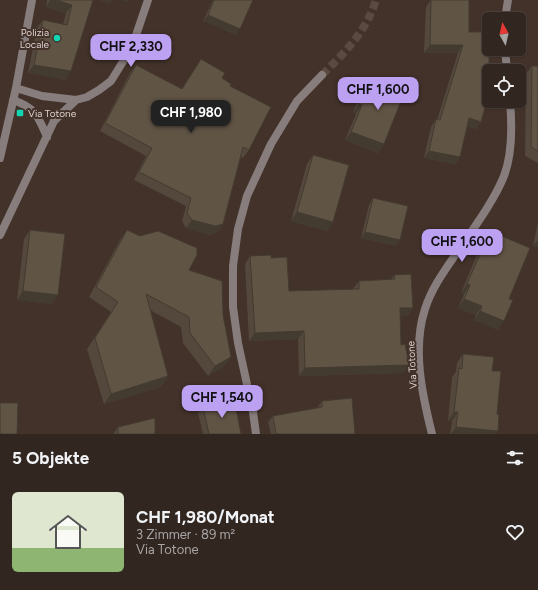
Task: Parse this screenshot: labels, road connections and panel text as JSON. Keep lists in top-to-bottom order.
{
  "streets": {
    "street": ["Via Totone"]
  },
  "places": {
    "other": ["Polizia Locale"],
    "transit": ["Via Totone"]
  },
  "north": "top",
  "page": {
    "price": [
      "CHF 2,330",
      "CHF 1,600",
      "CHF 1,980",
      "CHF 1,600",
      "CHF 1,540"
    ],
    "heading": "5 Objekte",
    "list": [
      {
        "name": "CHF 1,980/Monat",
        "note": "3 Zimmer · 89 m² · Via Totone"
      }
    ]
  }
}
